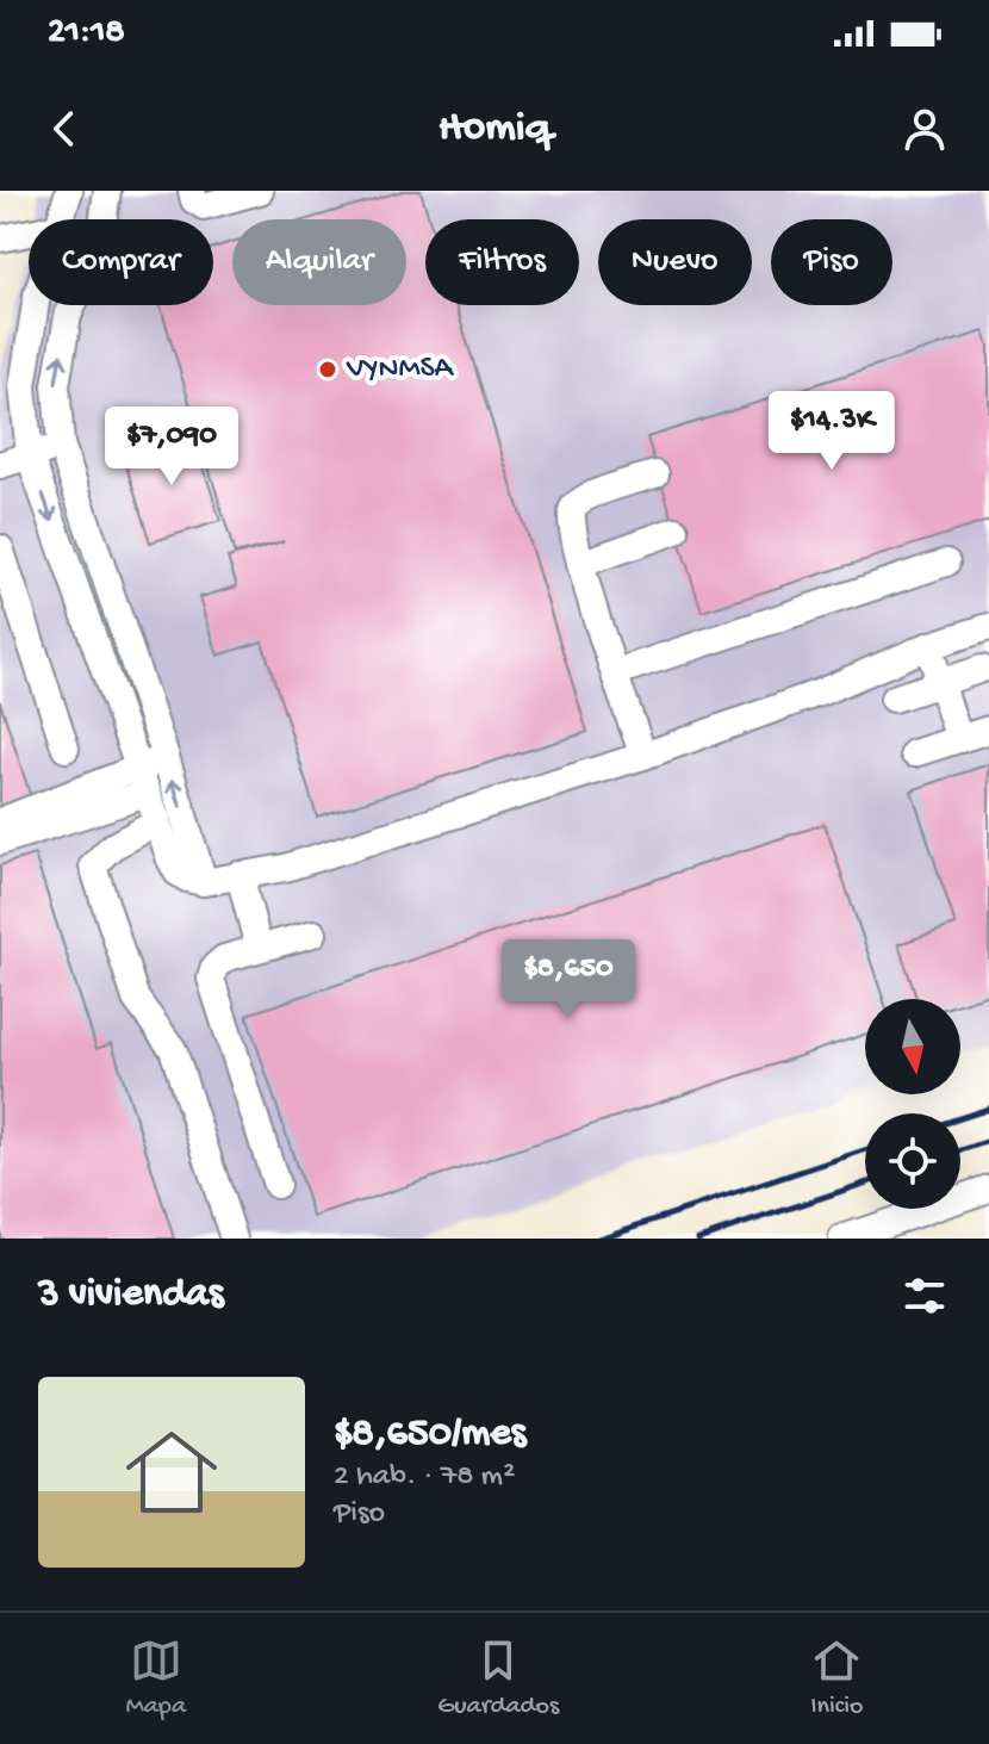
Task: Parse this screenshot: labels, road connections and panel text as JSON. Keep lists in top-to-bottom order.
{
  "places": ["VYNMSA"],
  "north": "bottom",
  "page": {
    "status": "21:18",
    "header": "Homiq",
    "chip": [
      "Comprar",
      "Alquilar",
      "Filtros",
      "Nuevo",
      "Piso"
    ],
    "price": ["$14.3K", "$7,090", "$8,650"],
    "heading": "3 viviendas",
    "list": [
      {
        "name": "$8,650/mes",
        "note": "2 hab. · 78 m² · Piso"
      }
    ],
    "tabs": ["Mapa", "Guardados", "Inicio"]
  }
}
